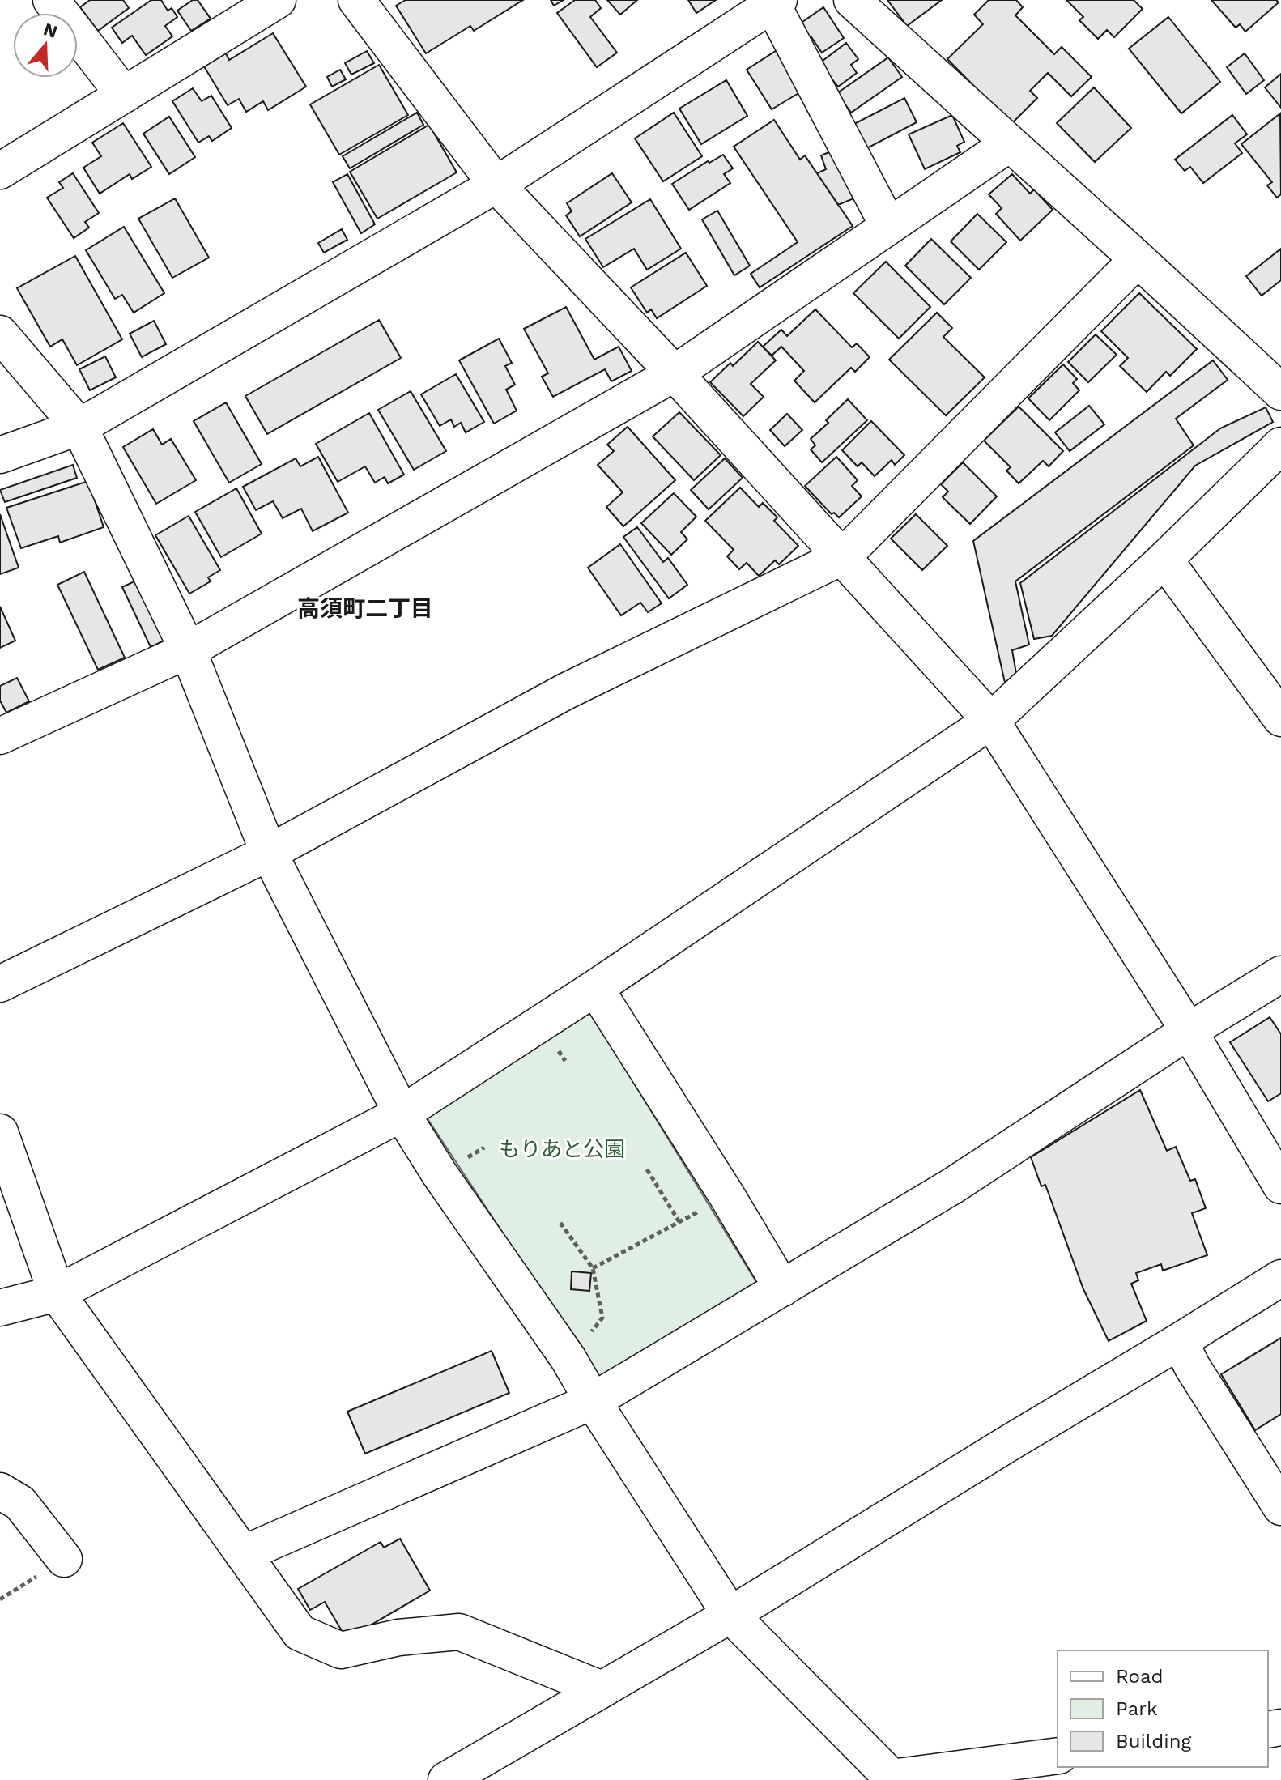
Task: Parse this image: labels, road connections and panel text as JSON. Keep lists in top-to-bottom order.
{
  "districts": ["高須町二丁目"],
  "parks": ["もりあと公園"],
  "legend": ["Road", "Park", "Building"],
  "north": "top"
}
